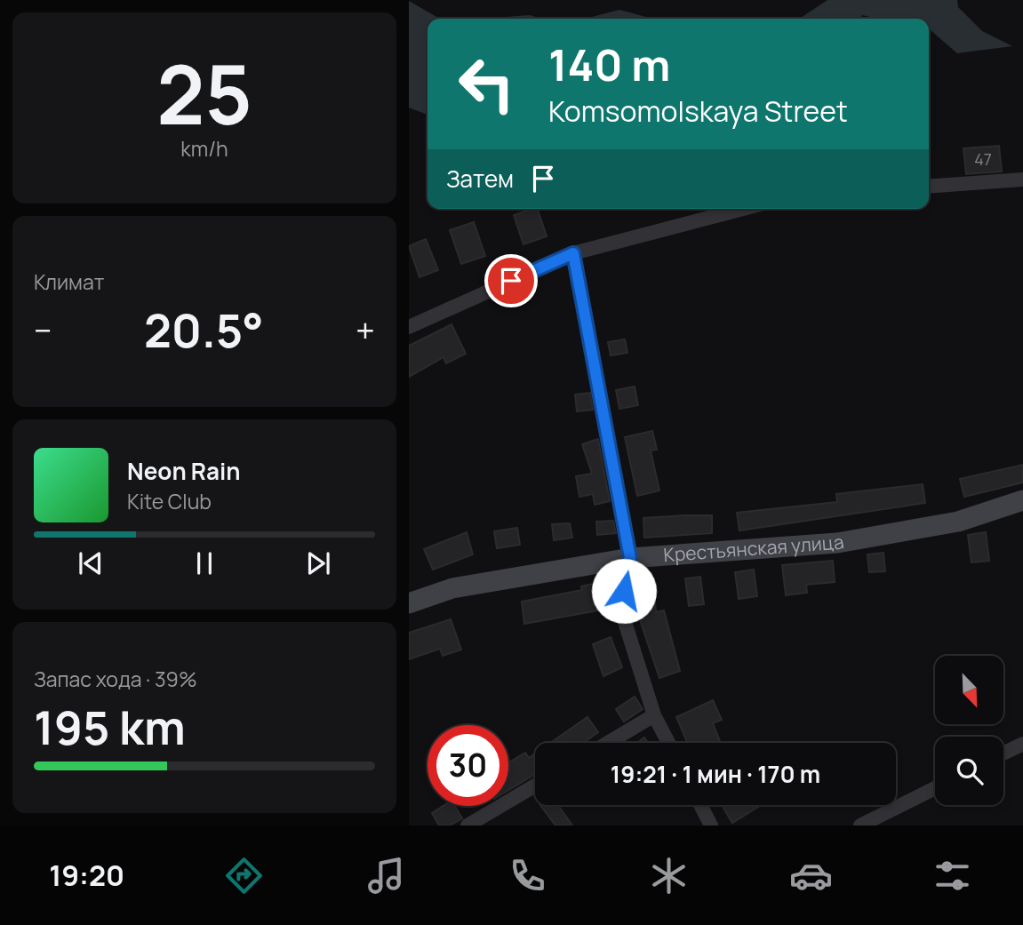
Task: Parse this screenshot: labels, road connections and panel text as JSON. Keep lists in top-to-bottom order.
{
  "streets": {
    "street": ["Крестьянская улица"]
  },
  "house_numbers": ["47"],
  "north": "bottom right",
  "page": {
    "tile": [
      ["25", "km/h"],
      "Климат",
      ["Запас хода · 39%", "195 km"]
    ],
    "turn": ["140 m", "Komsomolskaya Street"],
    "then": "Затем",
    "heat": ["−", "20.5°", "+"],
    "song": ["Neon Rain", "Kite Club"],
    "limit": "30",
    "trip": "19:21 · 1 мин · 170 m",
    "tabs": "19:20"
  }
}
